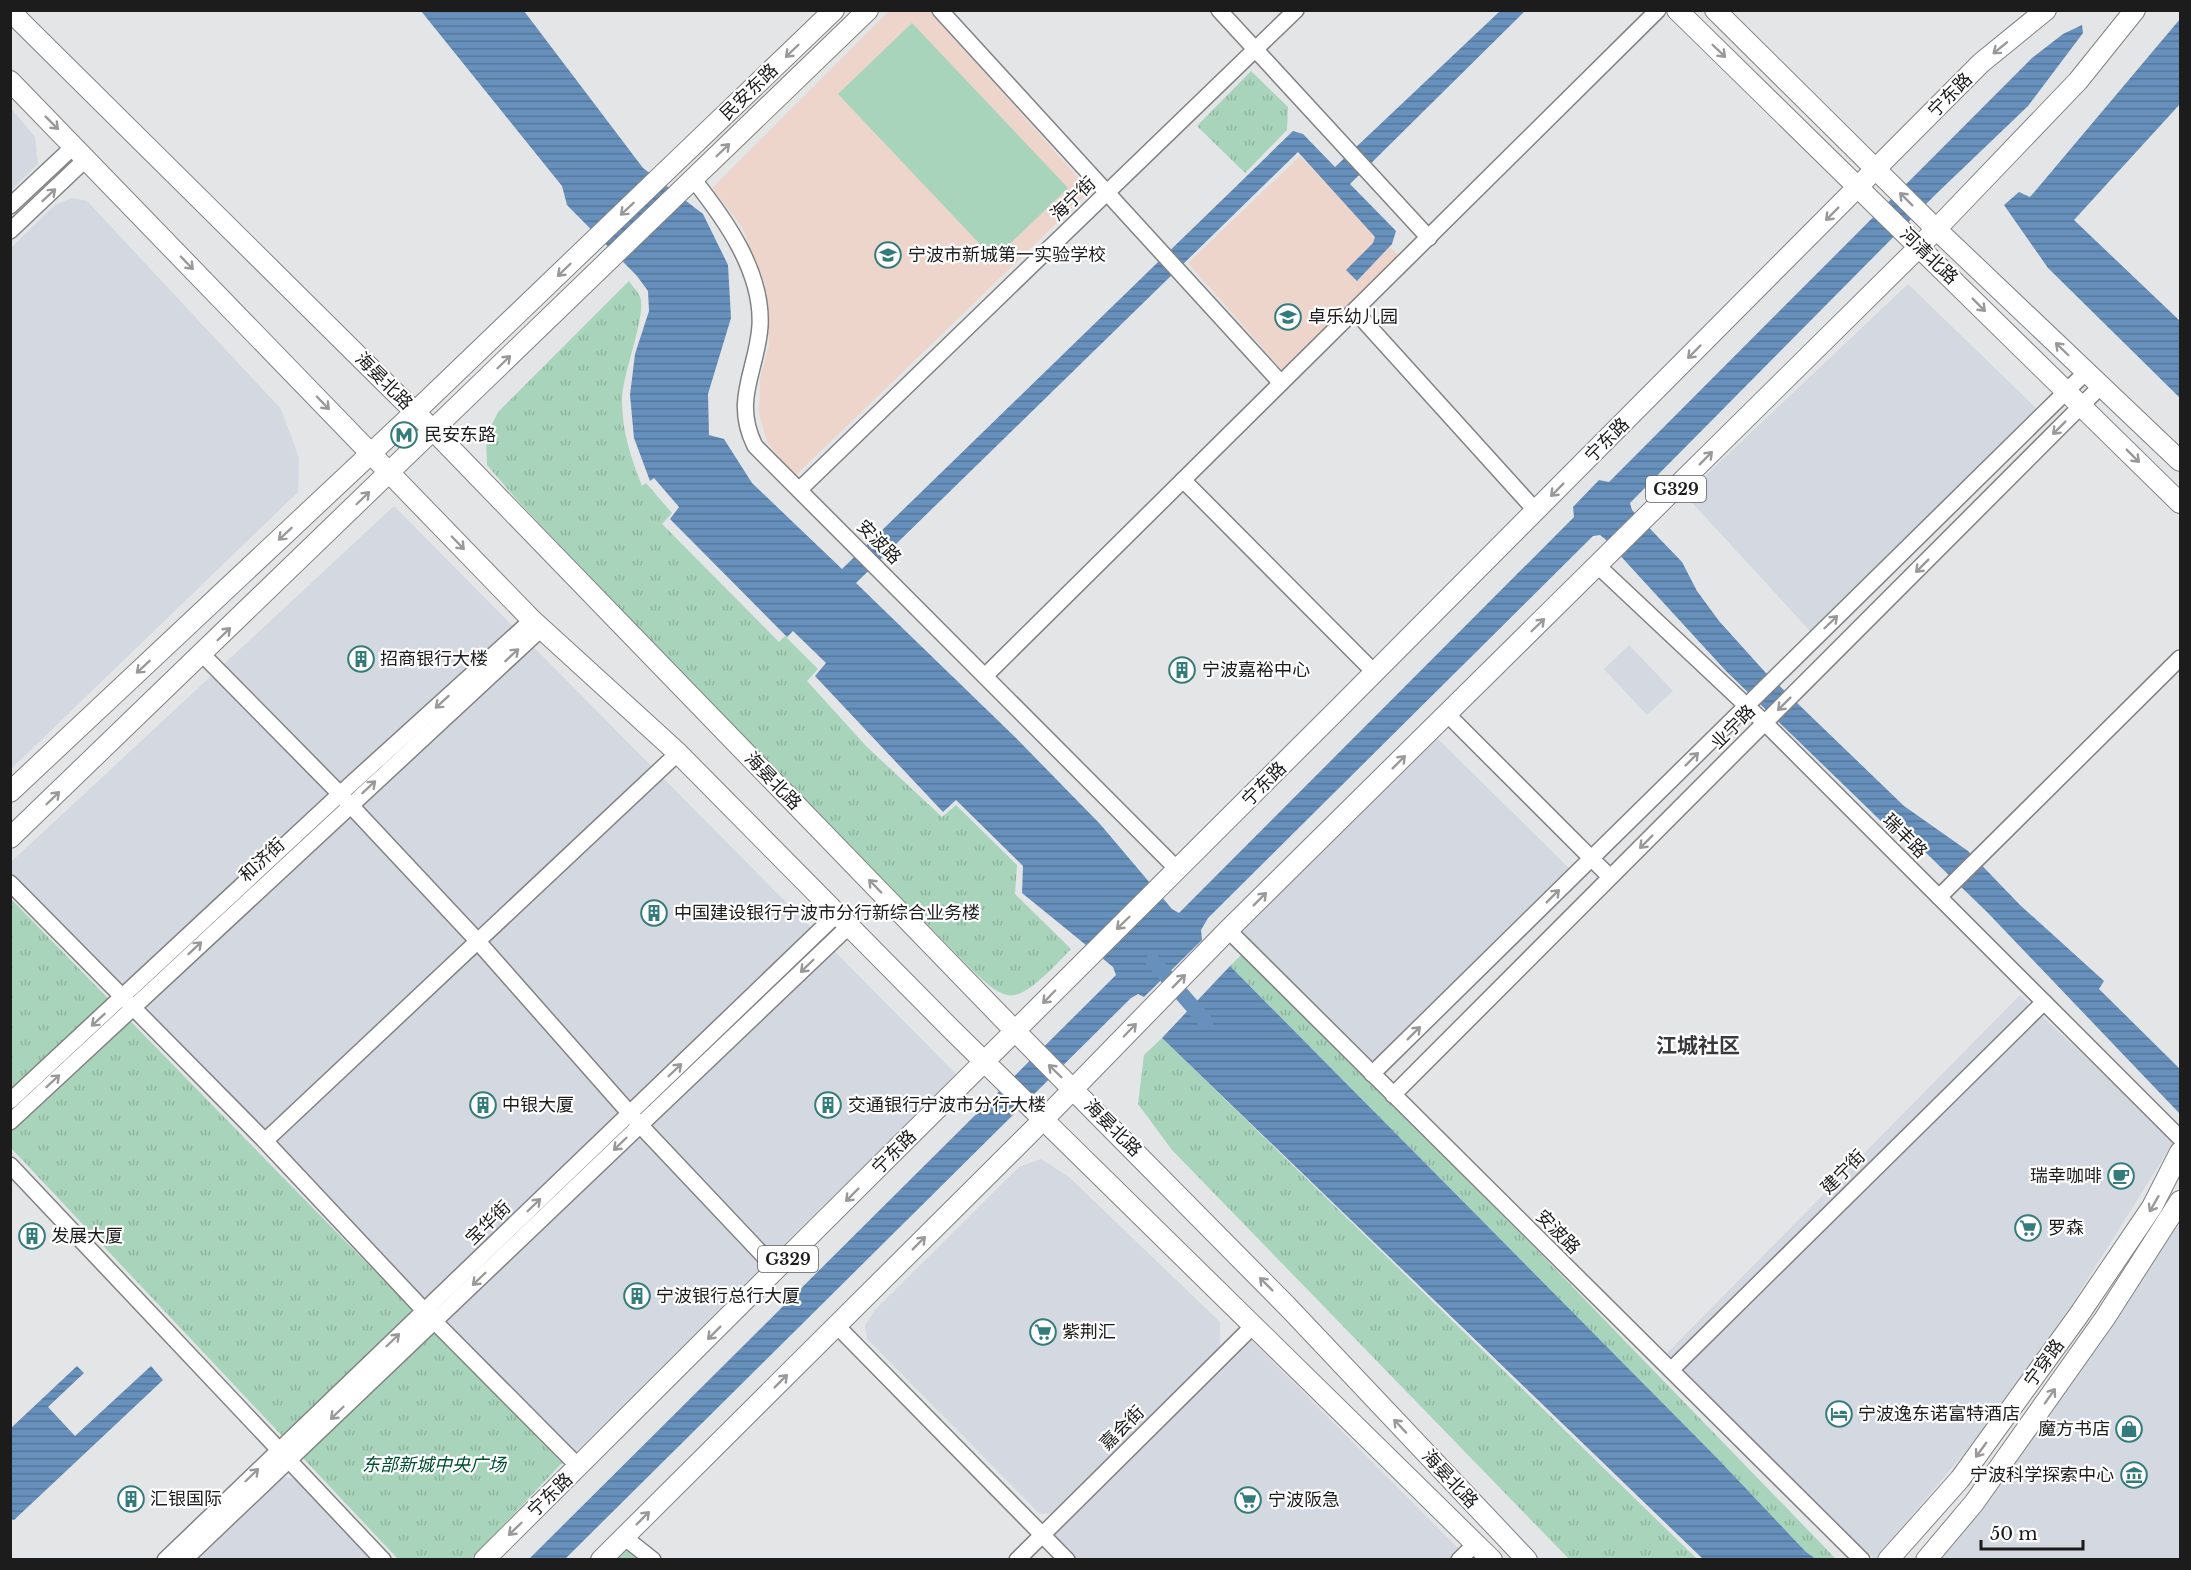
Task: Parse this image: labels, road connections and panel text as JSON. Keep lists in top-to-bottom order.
{
  "streets": {
    "main road": [
      "民安东路",
      "宁东路",
      "河清北路",
      "海晏北路",
      "G329",
      "宁穿路"
    ],
    "street": [
      "海宁街",
      "安波路",
      "业宁路",
      "瑞丰路",
      "和济街",
      "建宁街",
      "宝华街",
      "嘉会街"
    ]
  },
  "crossings": [
    ["民安东路", "海晏北路"],
    ["民安东路", "安波路"],
    ["宁东路", "河清北路"],
    ["宁东路", "海晏北路"],
    ["宁东路", "安波路"],
    ["海宁街", "安波路"],
    ["河清北路", "G329"],
    ["河清北路", "业宁路"],
    ["海晏北路", "G329"],
    ["海晏北路", "和济街"],
    ["海晏北路", "宝华街"],
    ["海晏北路", "嘉会街"],
    ["G329", "安波路"],
    ["G329", "瑞丰路"],
    ["安波路", "业宁路"],
    ["安波路", "建宁街"],
    ["业宁路", "瑞丰路"],
    ["瑞丰路", "建宁街"]
  ],
  "districts": ["江城社区"],
  "parks": ["东部新城中央广场"],
  "places": {
    "school or university": ["宁波市新城第一实验学校", "卓乐幼儿园"],
    "metro station": ["民安东路"],
    "building": [
      "招商银行大楼",
      "宁波嘉裕中心",
      "中国建设银行宁波市分行新综合业务楼",
      "中银大厦",
      "交通银行宁波市分行大楼",
      "发展大厦",
      "宁波银行总行大厦",
      "汇银国际"
    ],
    "cafe": ["瑞幸咖啡"],
    "supermarket": ["罗森", "紫荆汇", "宁波阪急"],
    "hotel": ["宁波逸东诺富特酒店"],
    "shop": ["魔方书店"],
    "museum": ["宁波科学探索中心"]
  },
  "scale_bar": "50 m"
}
